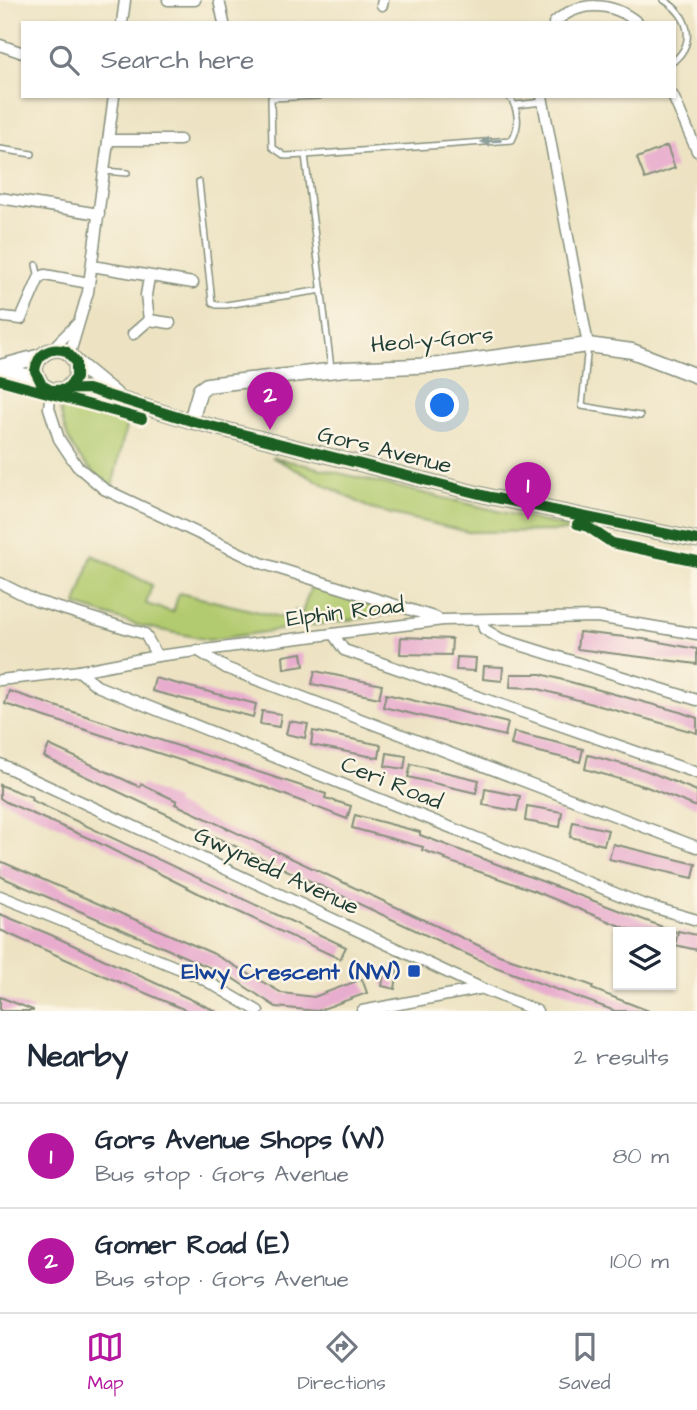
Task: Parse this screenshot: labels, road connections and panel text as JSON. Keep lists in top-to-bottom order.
{
  "streets": {
    "street": [
      "Heol-y-Gors",
      "Gors Avenue",
      "Elphin Road",
      "Ceri Road",
      "Gwynedd Avenue"
    ]
  },
  "crossings": [
    ["Heol-y-Gors", "Gors Avenue"],
    ["Elphin Road", "Ceri Road"]
  ],
  "places": {
    "transit": ["Elwy Crescent (NW)"]
  },
  "page": {
    "search": "Search here",
    "pins": ["2", "1"],
    "heading": ["Nearby", "2 results"],
    "list": [
      {
        "mark": "1",
        "name": "Gors Avenue Shops (W)",
        "note": "Bus stop · Gors Avenue",
        "value": "80 m"
      },
      {
        "mark": "2",
        "name": "Gomer Road (E)",
        "note": "Bus stop · Gors Avenue",
        "value": "100 m"
      }
    ],
    "nav": ["Map", "Directions", "Saved"]
  }
}
